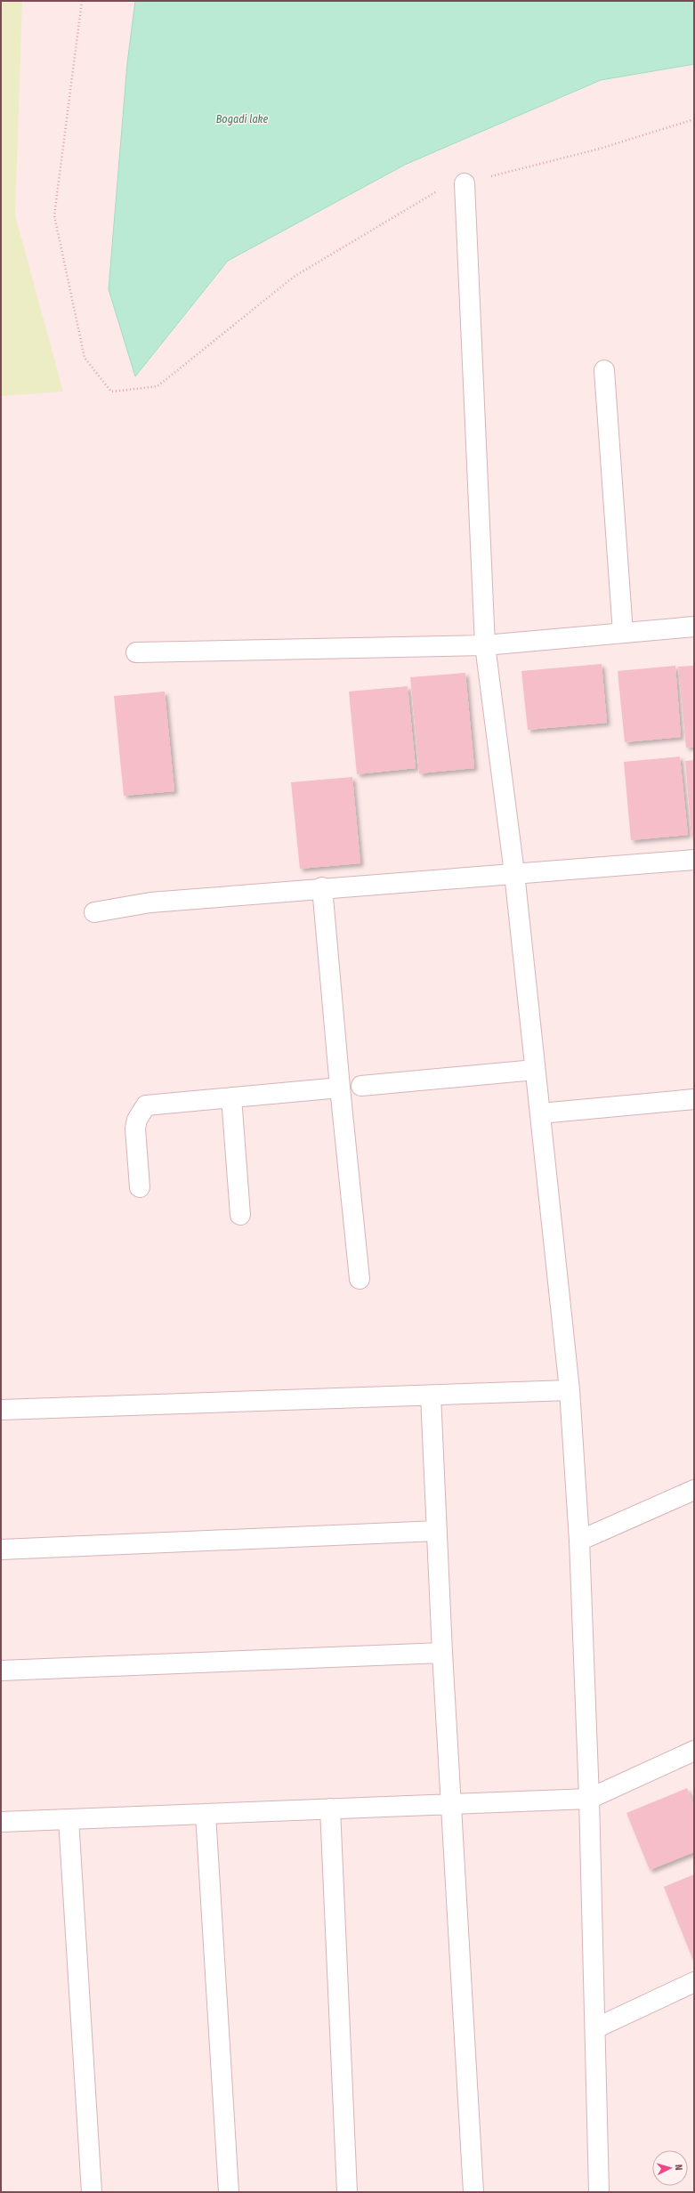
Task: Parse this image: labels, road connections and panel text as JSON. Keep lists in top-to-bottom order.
{
  "water": ["Bogadi lake"],
  "north": "right"
}
